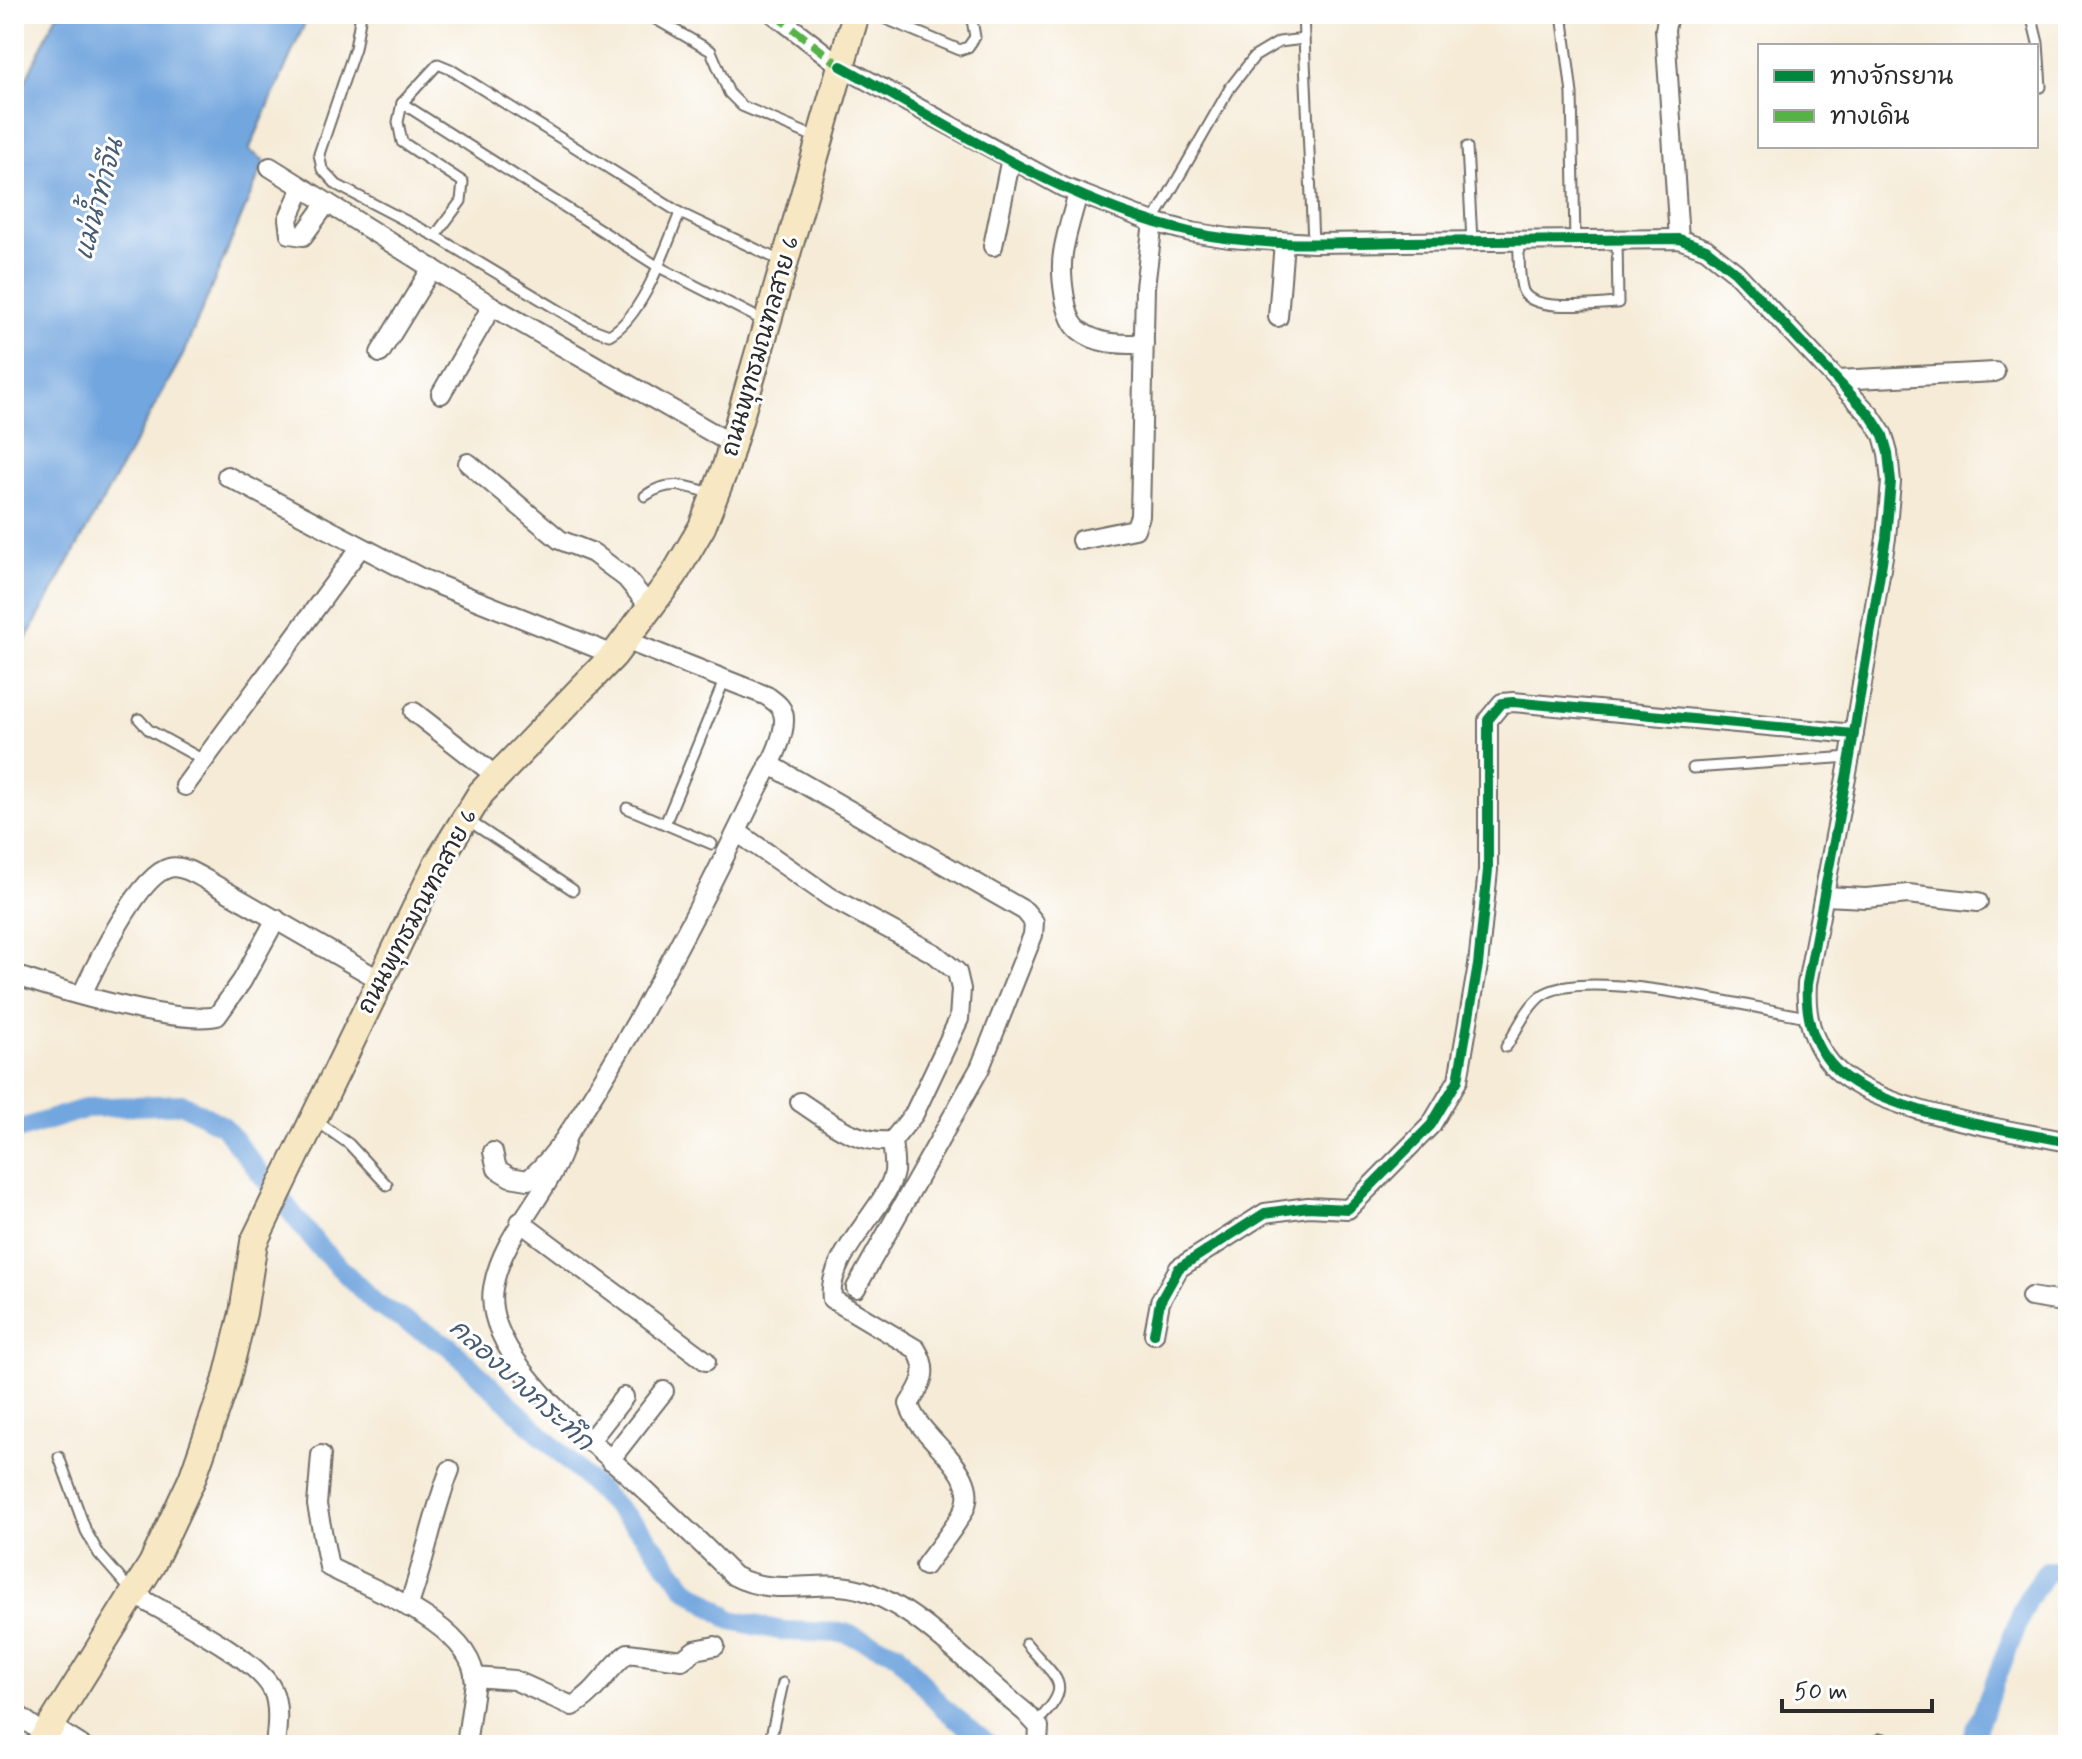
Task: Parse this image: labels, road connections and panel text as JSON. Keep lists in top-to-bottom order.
{
  "streets": {
    "main road": ["ถนนพุทธมณฑลสาย 6"]
  },
  "water": ["แม่น้ำท่าจีน", "คลองบางกระทึก"],
  "legend": ["ทางจักรยาน", "ทางเดิน"],
  "scale_bar": "50 m"
}
